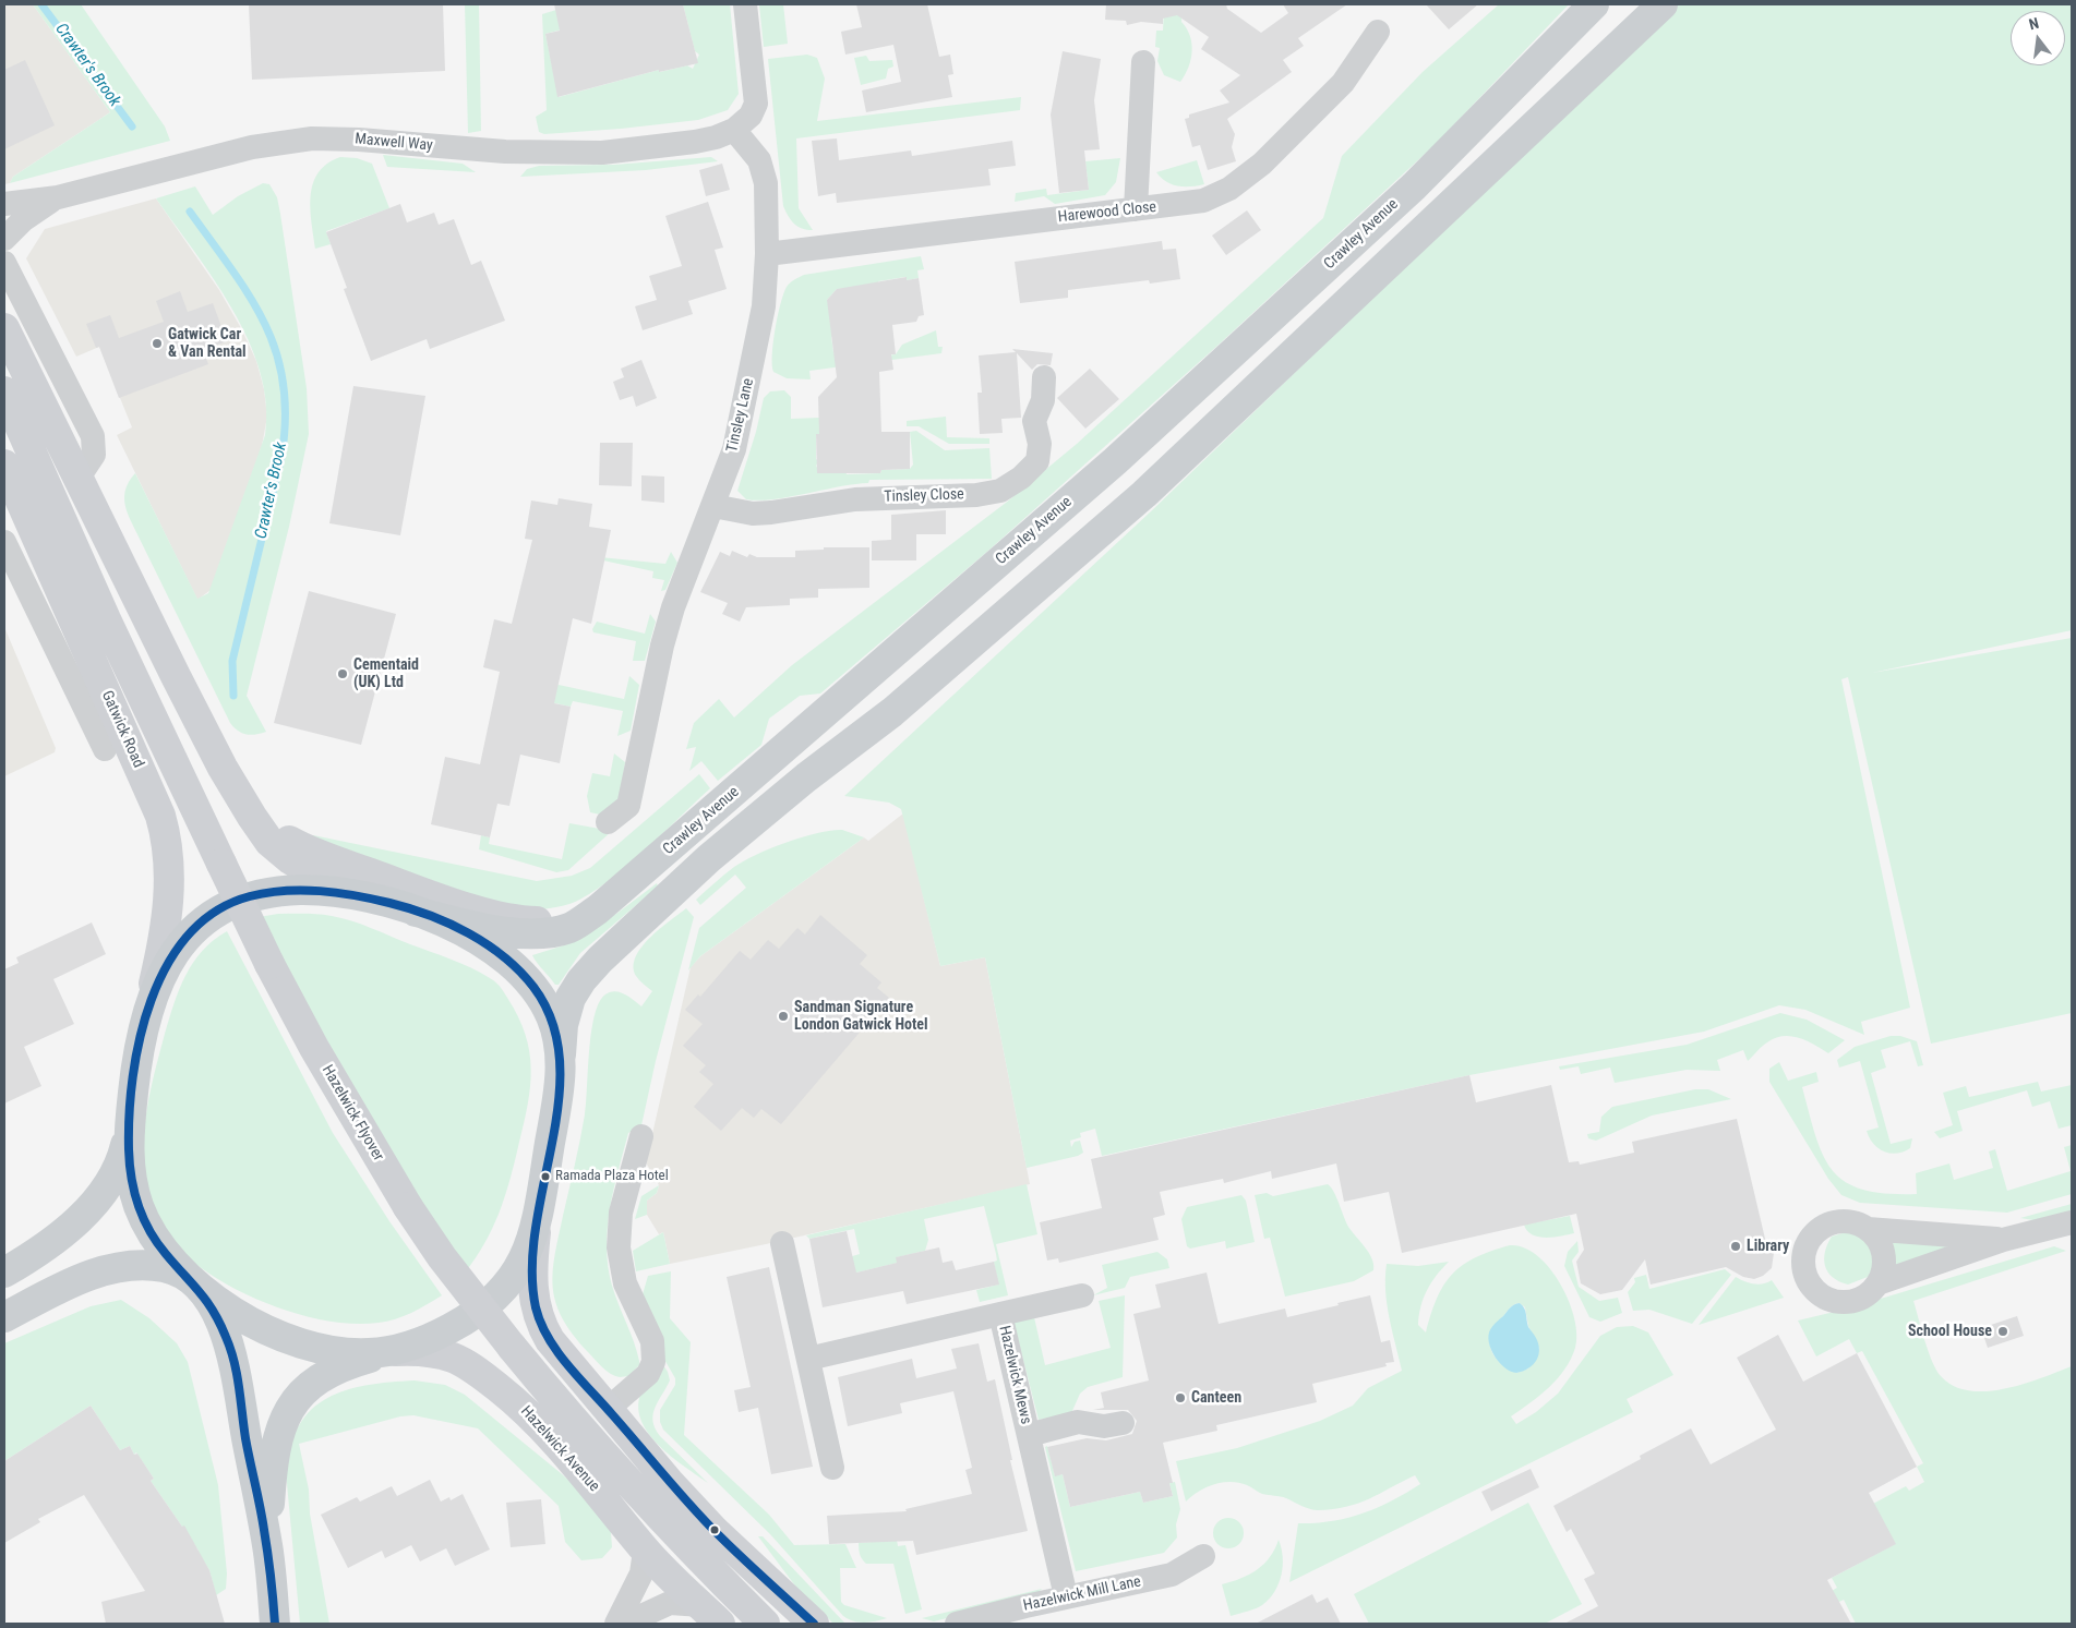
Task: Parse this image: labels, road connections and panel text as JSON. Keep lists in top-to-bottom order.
{
  "streets": {
    "main road": ["Crawley Avenue", "Hazelwick Avenue"],
    "street": [
      "Maxwell Way",
      "Harewood Close",
      "Tinsley Lane",
      "Tinsley Close",
      "Gatwick Road",
      "Hazelwick Flyover",
      "Hazelwick Mews",
      "Hazelwick Mill Lane"
    ]
  },
  "crossings": [
    ["Maxwell Way", "Tinsley Lane"],
    ["Harewood Close", "Tinsley Lane"],
    ["Crawley Avenue", "Hazelwick Avenue"],
    ["Tinsley Lane", "Tinsley Close"],
    ["Gatwick Road", "Hazelwick Avenue"],
    ["Hazelwick Flyover", "Hazelwick Avenue"],
    ["Hazelwick Mews", "Hazelwick Mill Lane"]
  ],
  "water": ["Crawter's Brook"],
  "places": [
    "Gatwick Car & Van Rental",
    "Cementaid (UK) Ltd",
    "Sandman Signature London Gatwick Hotel",
    "Ramada Plaza Hotel",
    "Library",
    "School House",
    "Canteen"
  ],
  "north": "top"
}
